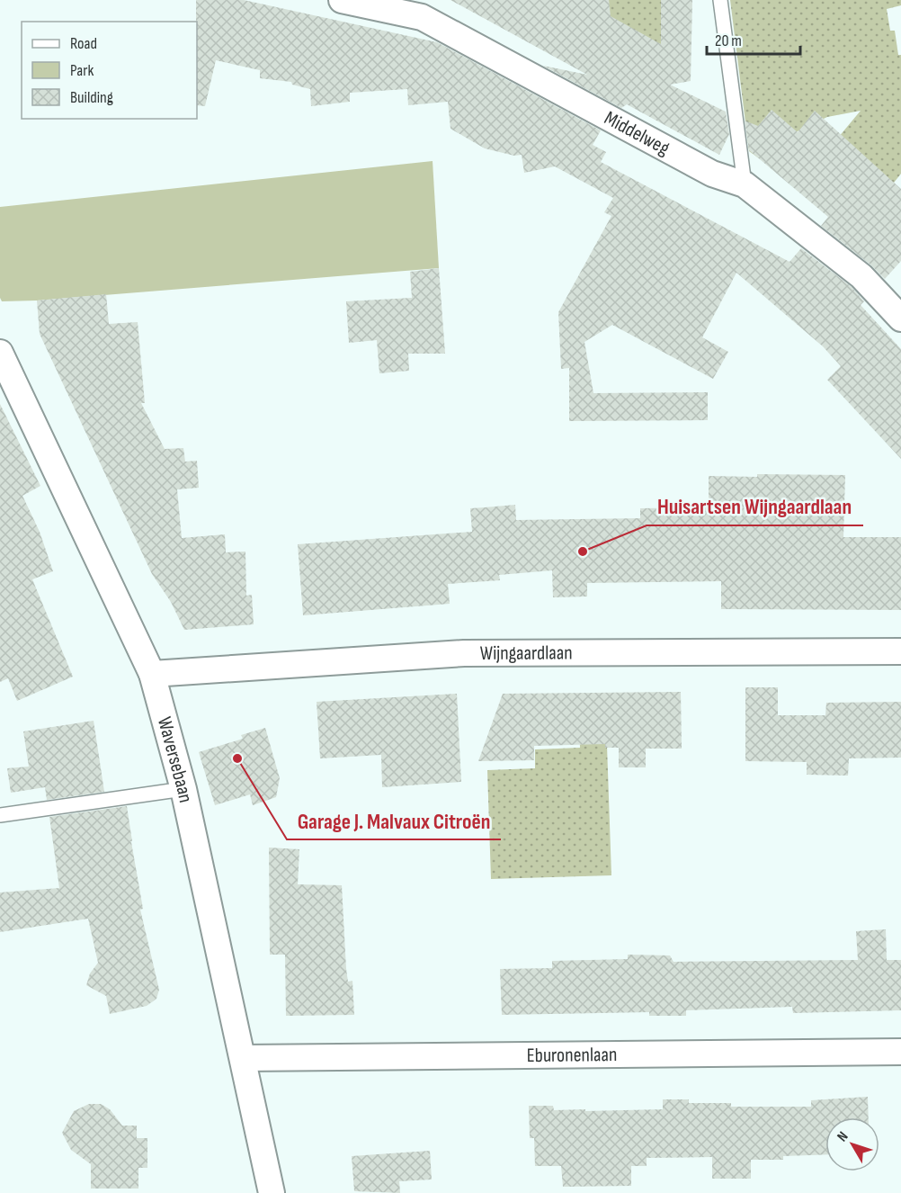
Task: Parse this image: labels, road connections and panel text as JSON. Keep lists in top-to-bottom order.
{
  "streets": {
    "street": [
      "Middelweg",
      "Wijngaardlaan",
      "Waversebaan",
      "Eburonenlaan"
    ]
  },
  "crossings": [
    ["Wijngaardlaan", "Waversebaan"],
    ["Waversebaan", "Eburonenlaan"]
  ],
  "places": ["Huisartsen Wijngaardlaan", "Garage J. Malvaux Citroën"],
  "legend": ["Road", "Park", "Building"],
  "scale_bar": "20 m",
  "north": "top left"
}
